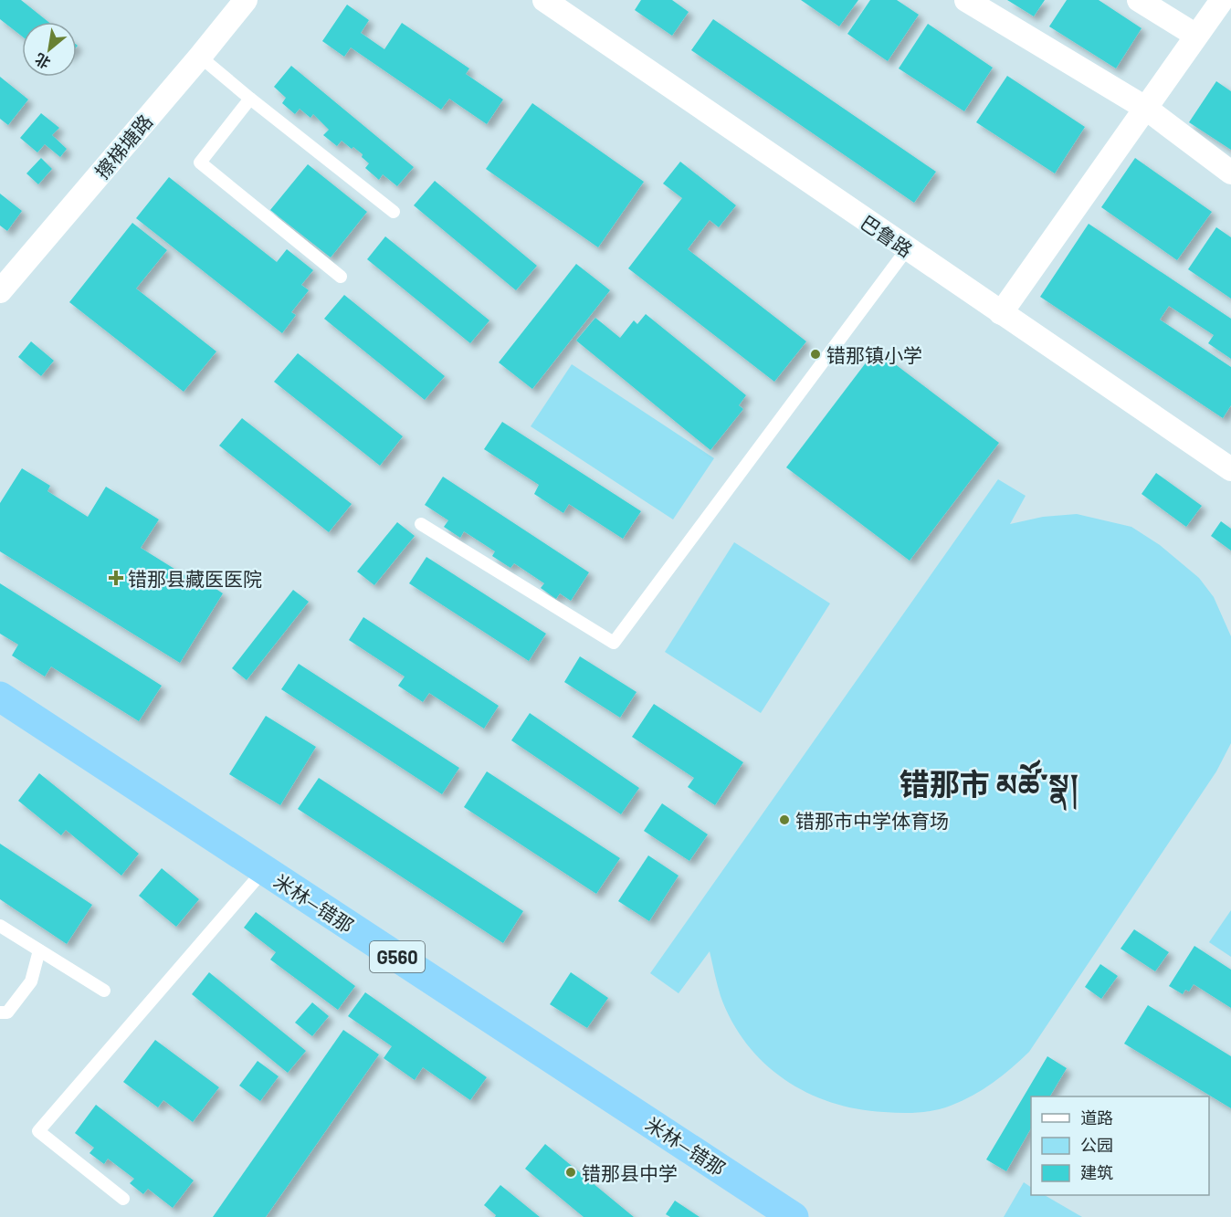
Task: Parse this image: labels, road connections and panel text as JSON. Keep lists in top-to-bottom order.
{
  "streets": {
    "highway": ["米林—错那", "G560"],
    "street": ["擦梯塘路", "巴鲁路"]
  },
  "districts": ["错那市 མཚོ་སྣ།"],
  "places": {
    "other": ["错那镇小学", "错那市中学体育场", "错那县中学"],
    "health": ["错那县藏医医院"]
  },
  "legend": ["道路", "公园", "建筑"],
  "north": "bottom left"
}
